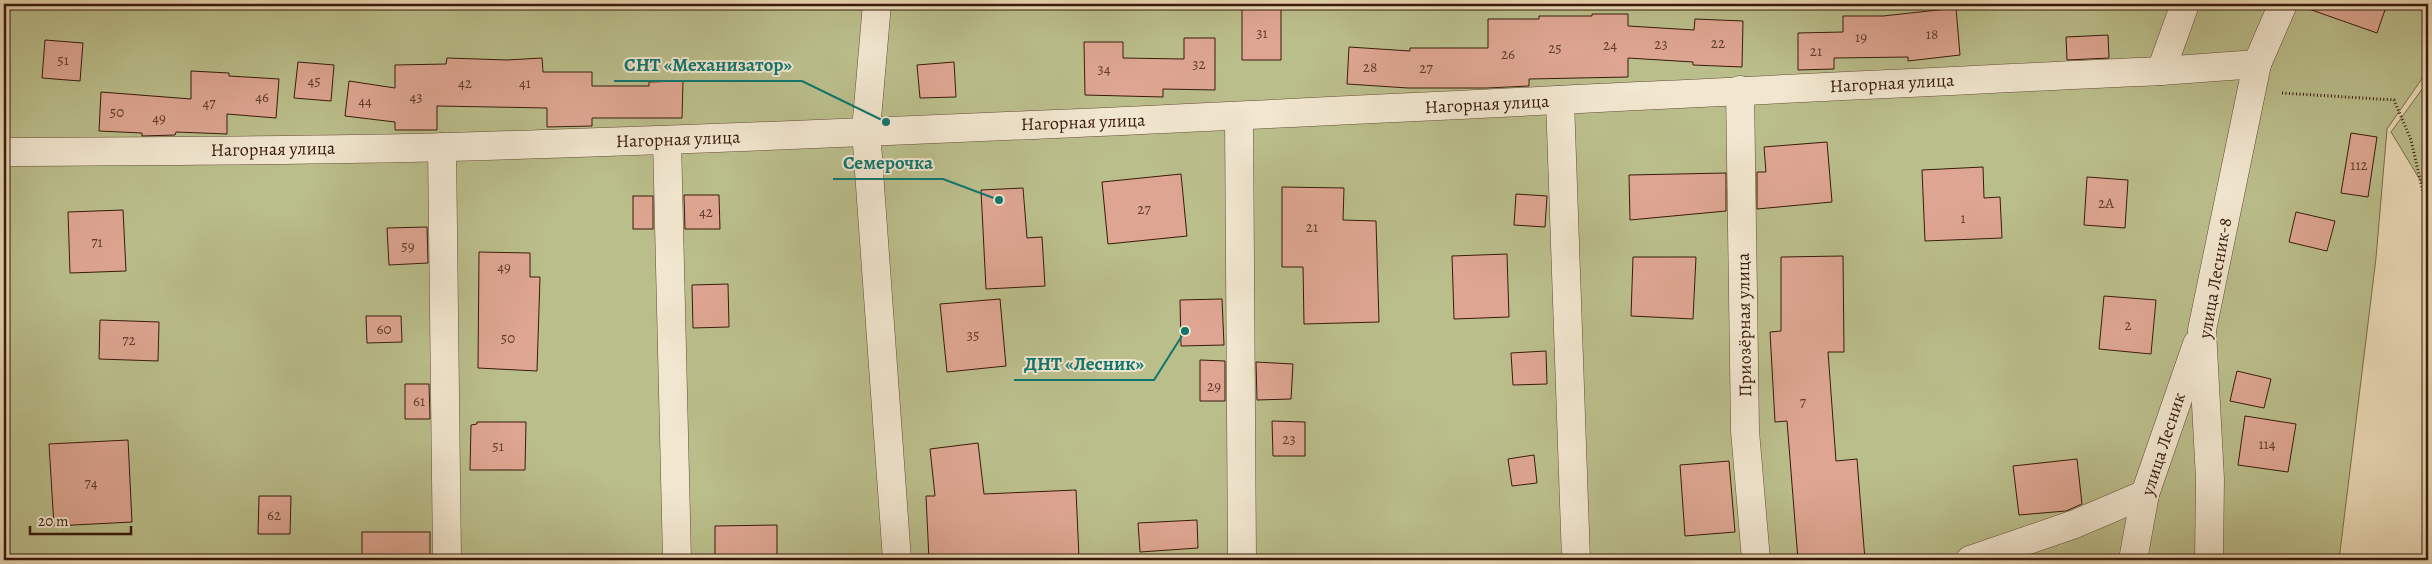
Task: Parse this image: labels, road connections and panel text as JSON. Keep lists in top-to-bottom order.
{
  "streets": {
    "street": [
      "Нагорная улица",
      "улица Лесник-8",
      "Приозёрная улица",
      "улица Лесник"
    ]
  },
  "crossings": [
    ["Нагорная улица", "улица Лесник-8"],
    ["Нагорная улица", "Приозёрная улица"],
    ["улица Лесник-8", "улица Лесник"]
  ],
  "places": ["СНТ «Механизатор»", "Семерочка", "ДНТ «Лесник»"],
  "house_numbers": [
    "31",
    "18",
    "19",
    "22",
    "23",
    "24",
    "25",
    "21",
    "26",
    "51",
    "32",
    "28",
    "27",
    "34",
    "45",
    "42",
    "41",
    "46",
    "43",
    "44",
    "47",
    "50",
    "49",
    "112",
    "2А",
    "27",
    "42",
    "1",
    "21",
    "71",
    "59",
    "49",
    "2",
    "60",
    "35",
    "50",
    "72",
    "29",
    "61",
    "7",
    "23",
    "114",
    "51",
    "74",
    "62"
  ],
  "scale_bar": "20 m"
}
